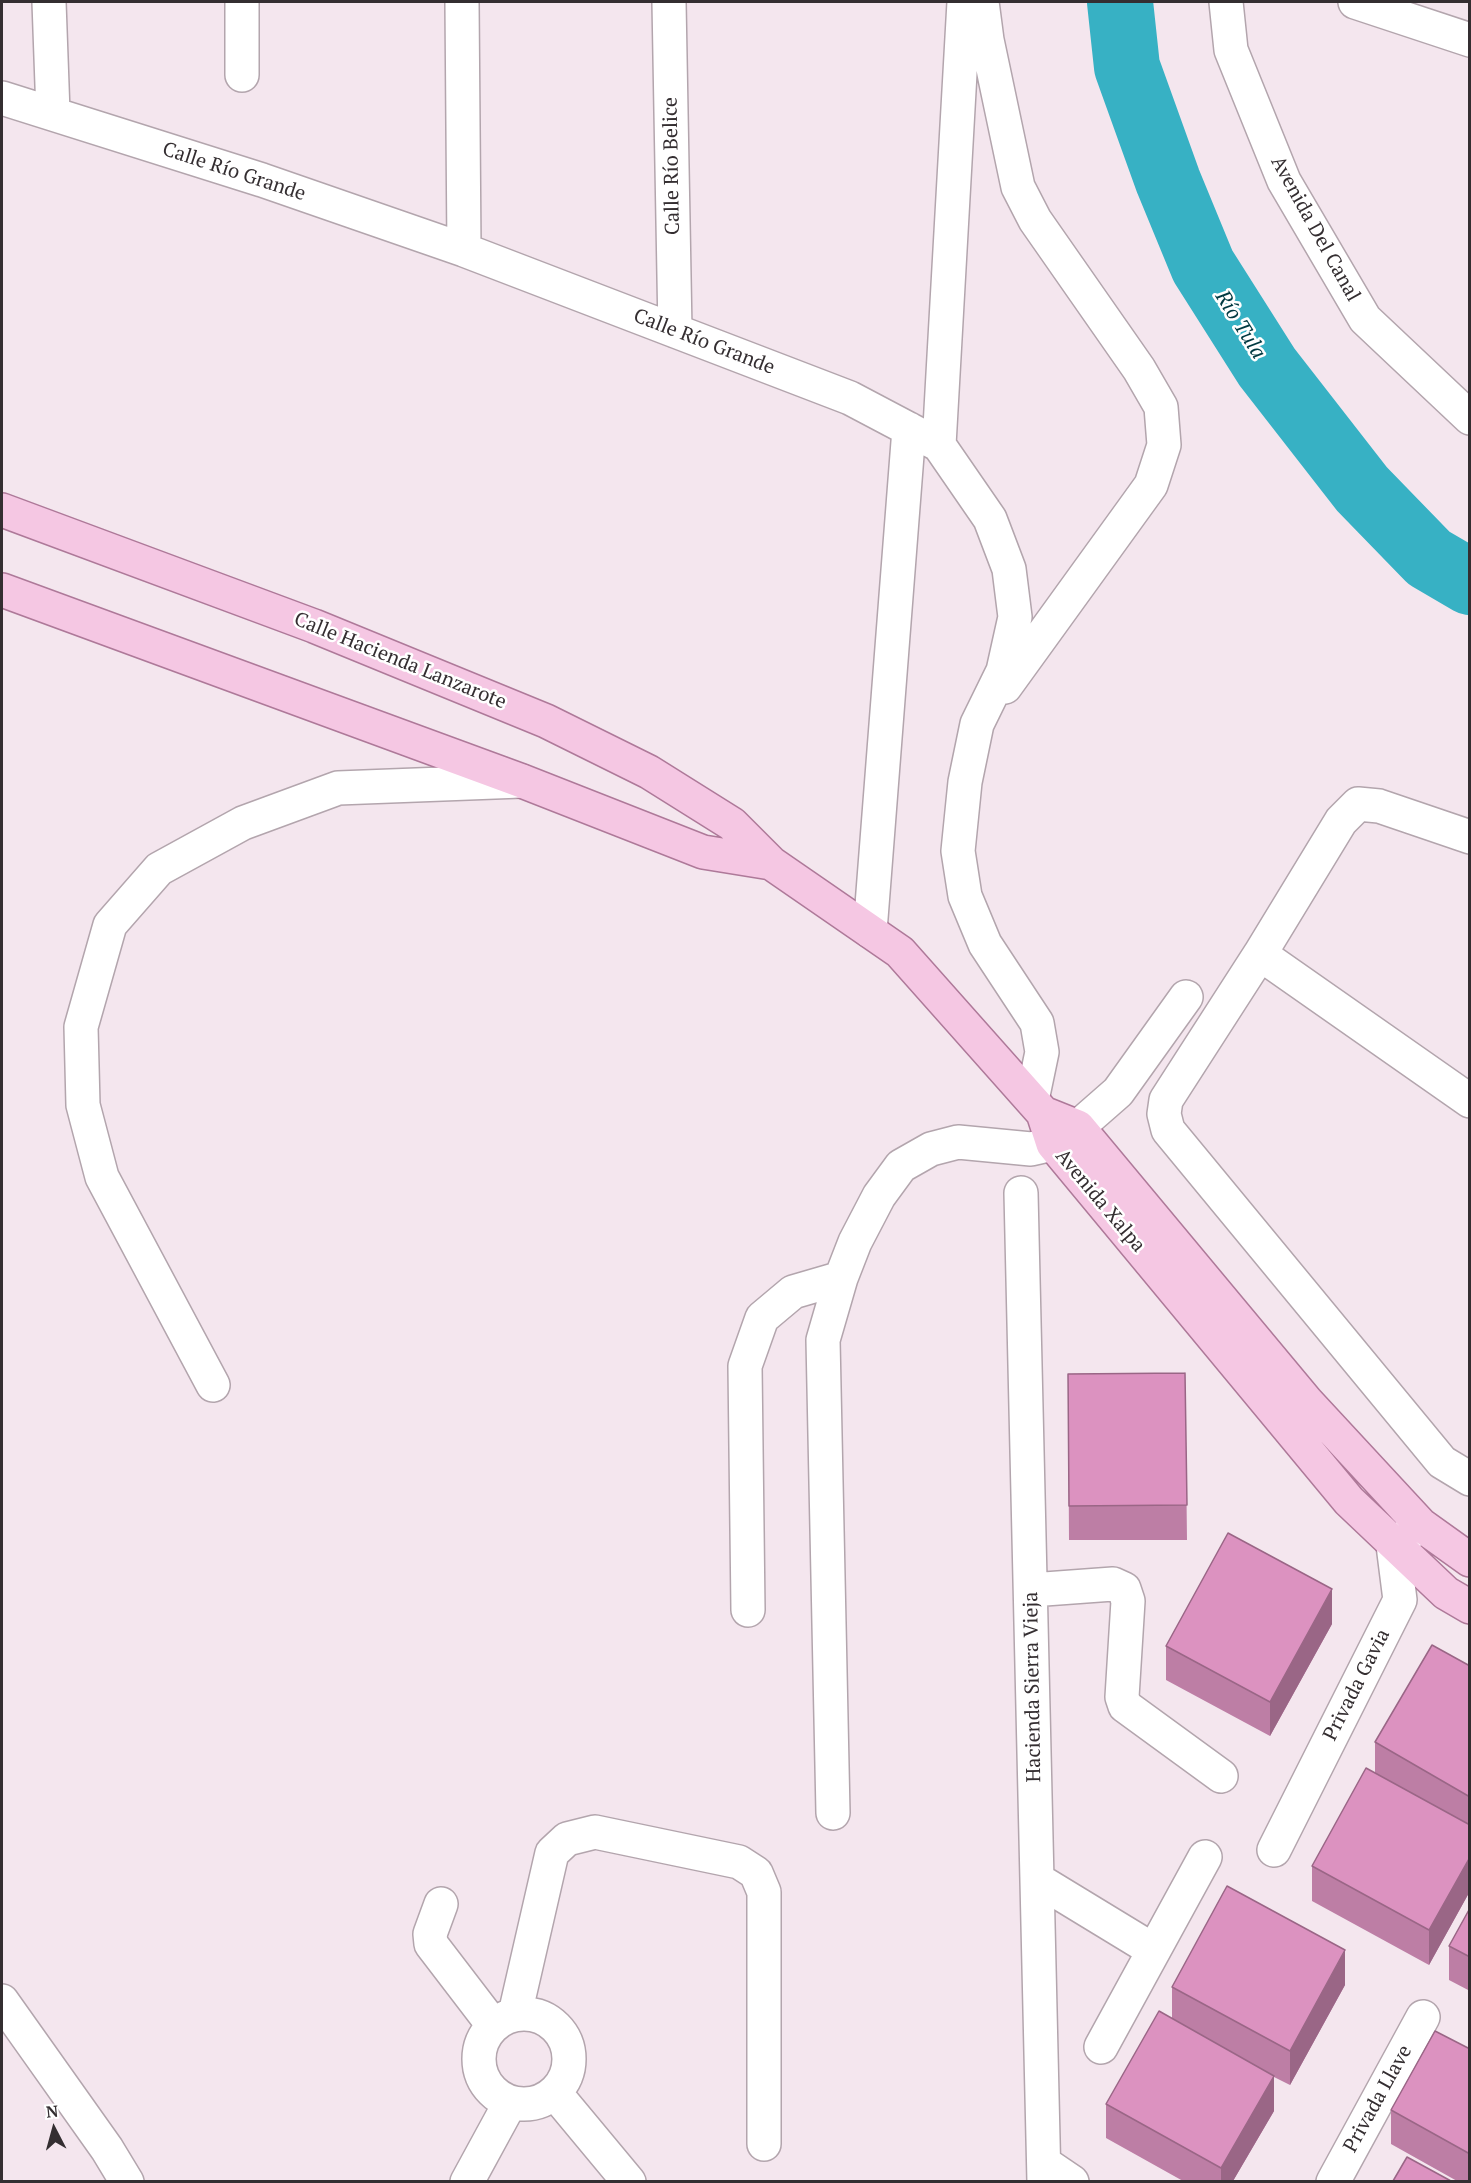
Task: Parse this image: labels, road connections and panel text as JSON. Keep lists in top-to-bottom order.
{
  "streets": {
    "main road": ["Calle Hacienda Lanzarote", "Avenida Xalpa"],
    "street": [
      "Calle Río Belice",
      "Calle Río Grande",
      "Avenida Del Canal",
      "Privada Gavia",
      "Hacienda Sierra Vieja",
      "Privada Llave"
    ]
  },
  "crossings": [
    ["Calle Río Belice", "Calle Río Grande"],
    ["Calle Hacienda Lanzarote", "Avenida Xalpa"],
    ["Avenida Xalpa", "Privada Gavia"]
  ],
  "water": ["Río Tula"],
  "north": "top"
}
